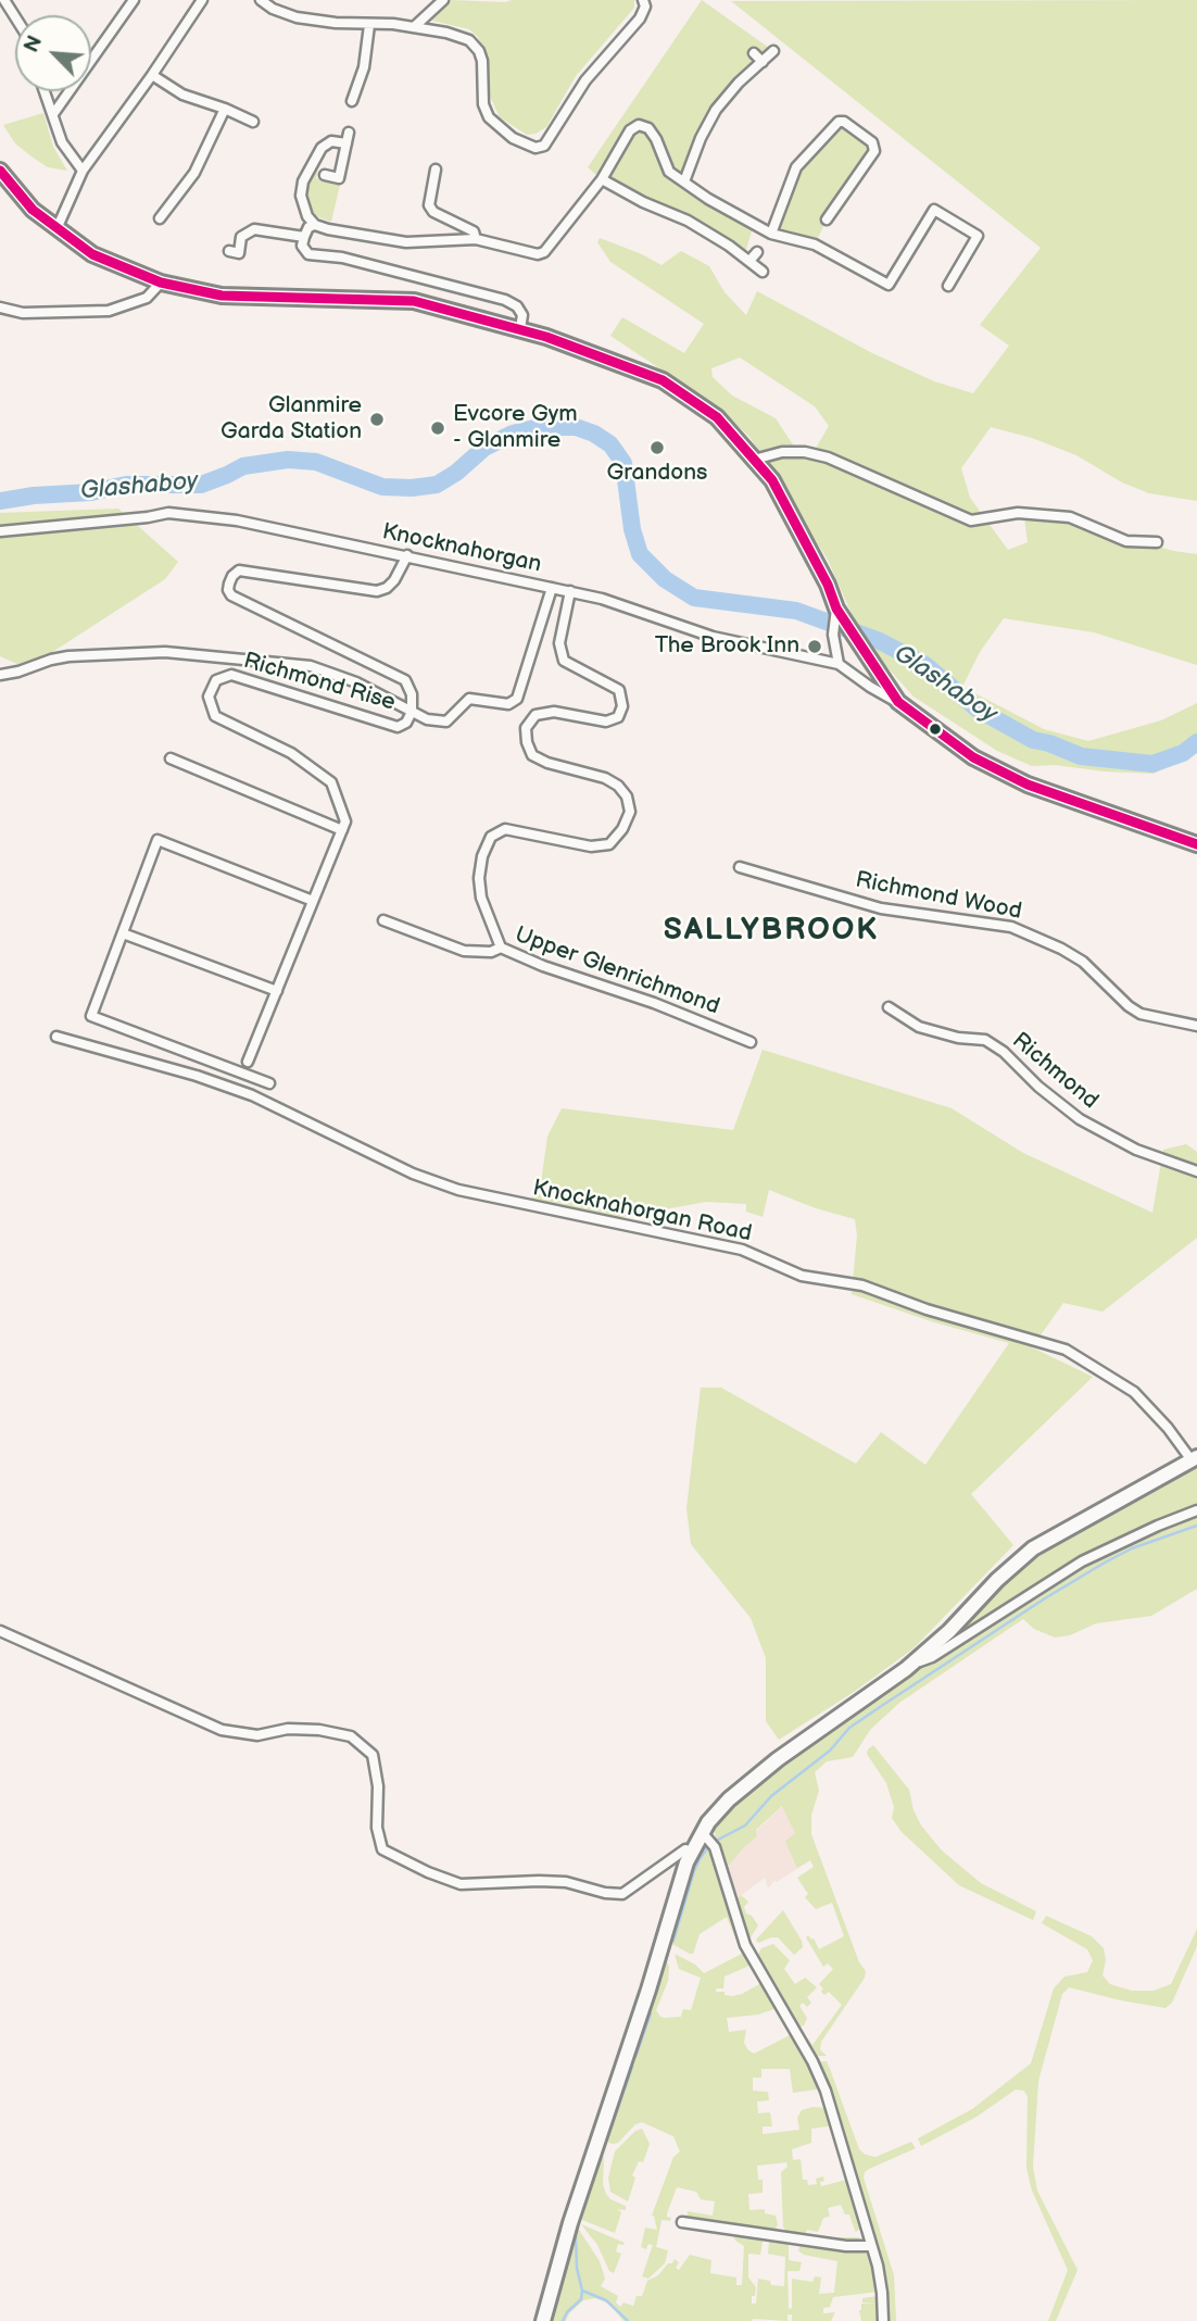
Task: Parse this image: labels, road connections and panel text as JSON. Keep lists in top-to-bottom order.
{
  "streets": {
    "street": [
      "Knocknahorgan",
      "Richmond Rise",
      "Richmond Wood",
      "Upper Glenrichmond",
      "Richmond",
      "Knocknahorgan Road"
    ]
  },
  "crossings": [
    ["Knocknahorgan", "Richmond Rise"]
  ],
  "districts": ["SALLYBROOK"],
  "water": ["Glashaboy"],
  "places": [
    "Glanmire Garda Station",
    "Evcore Gym - Glanmire",
    "Grandons",
    "The Brook Inn"
  ],
  "north": "top left"
}
